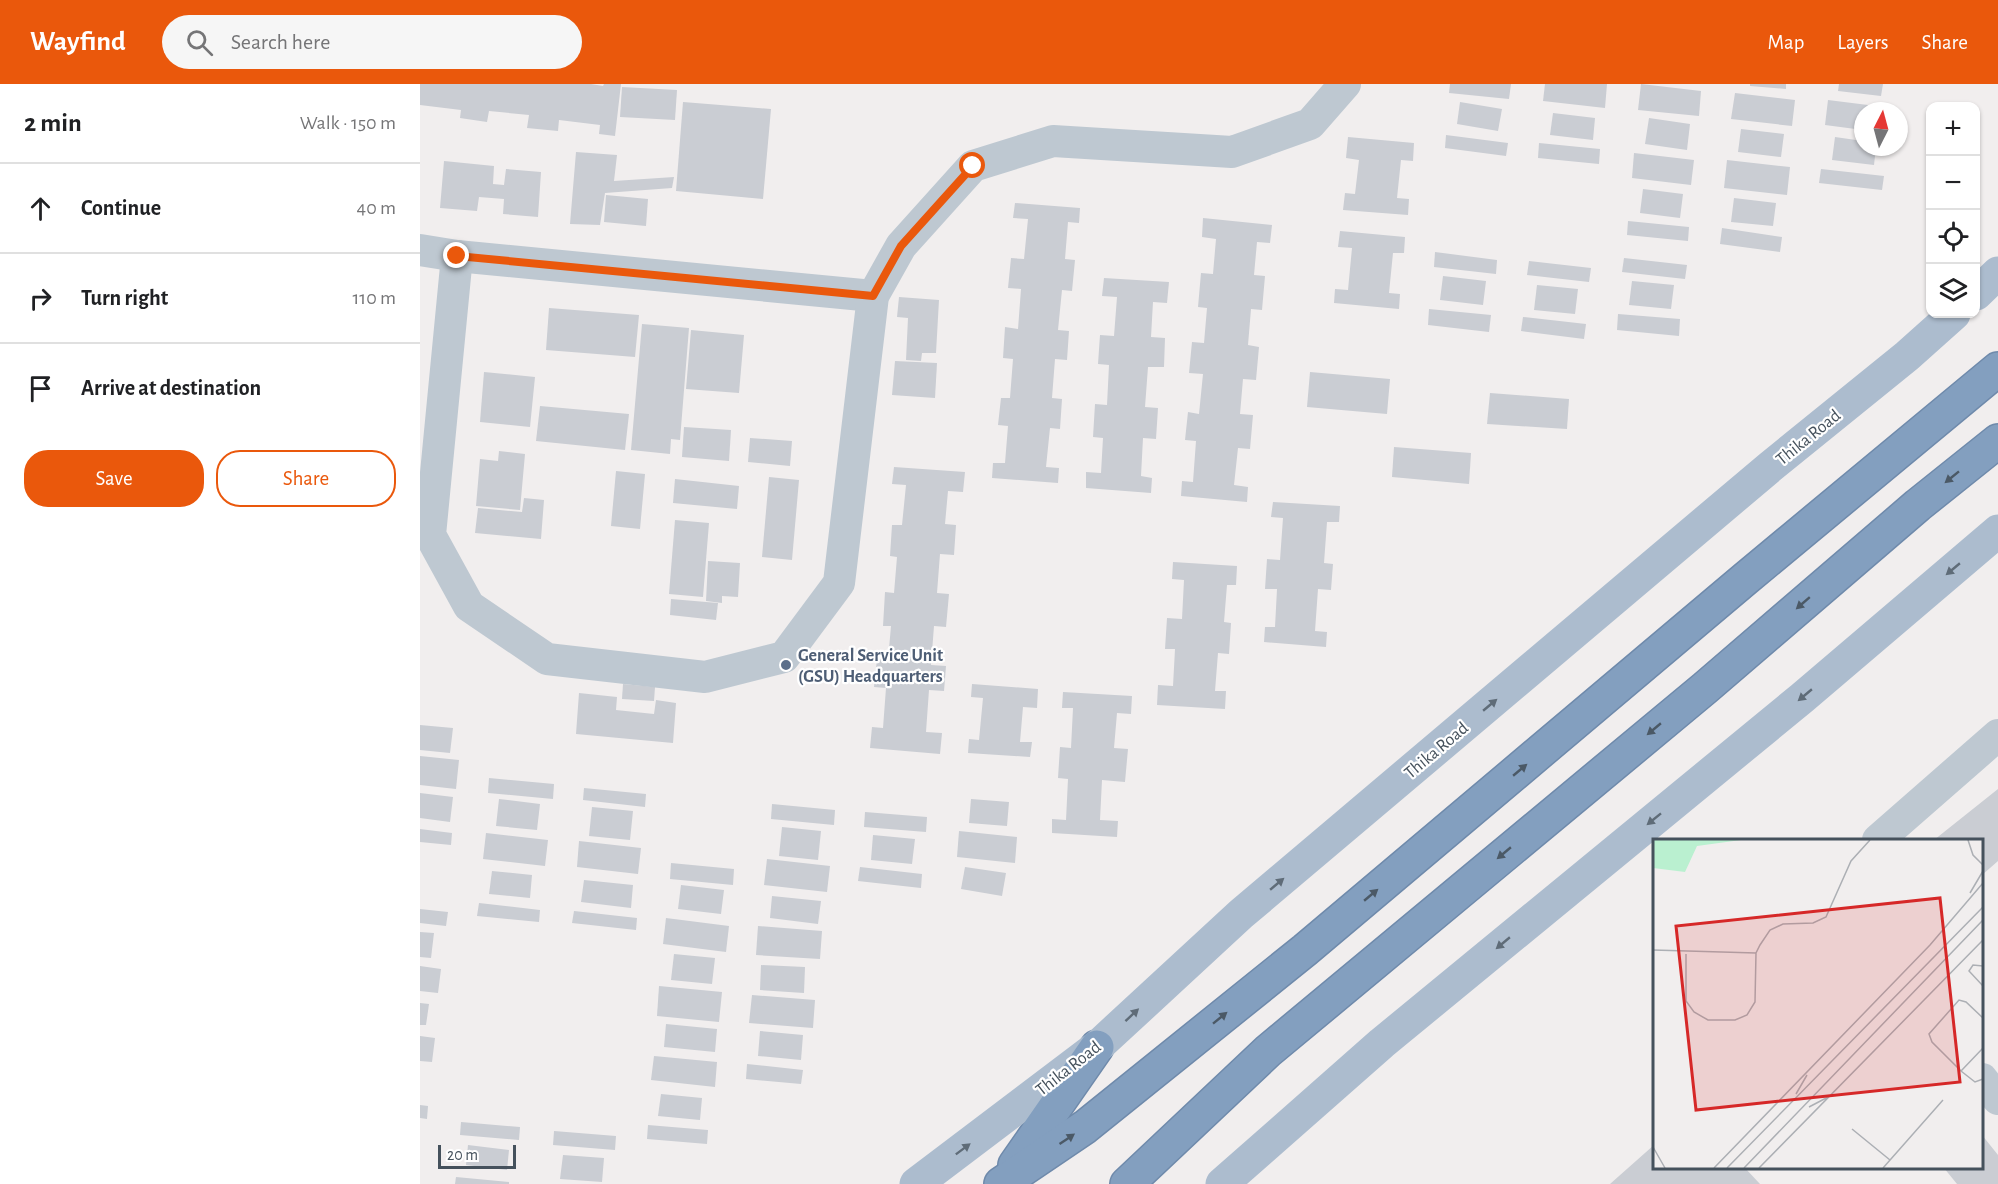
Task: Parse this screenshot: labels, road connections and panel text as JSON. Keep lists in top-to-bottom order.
{
  "streets": {
    "main road": ["Thika Road"]
  },
  "places": ["General Service Unit (GSU) Headquarters"],
  "scale_bar": "20 m",
  "north": "top",
  "page": {
    "header": "Wayfind",
    "search": "Search here",
    "nav": ["Map", "Layers", "Share"],
    "heading": ["2 min", "Walk · 150 m"],
    "map_buttons": ["+", "−"],
    "list": [
      ["Continue", "40 m"],
      ["Turn right", "110 m"],
      "Arrive at destination"
    ],
    "buttons": ["Save", "Share"],
    "scale": "20 m"
  }
}
